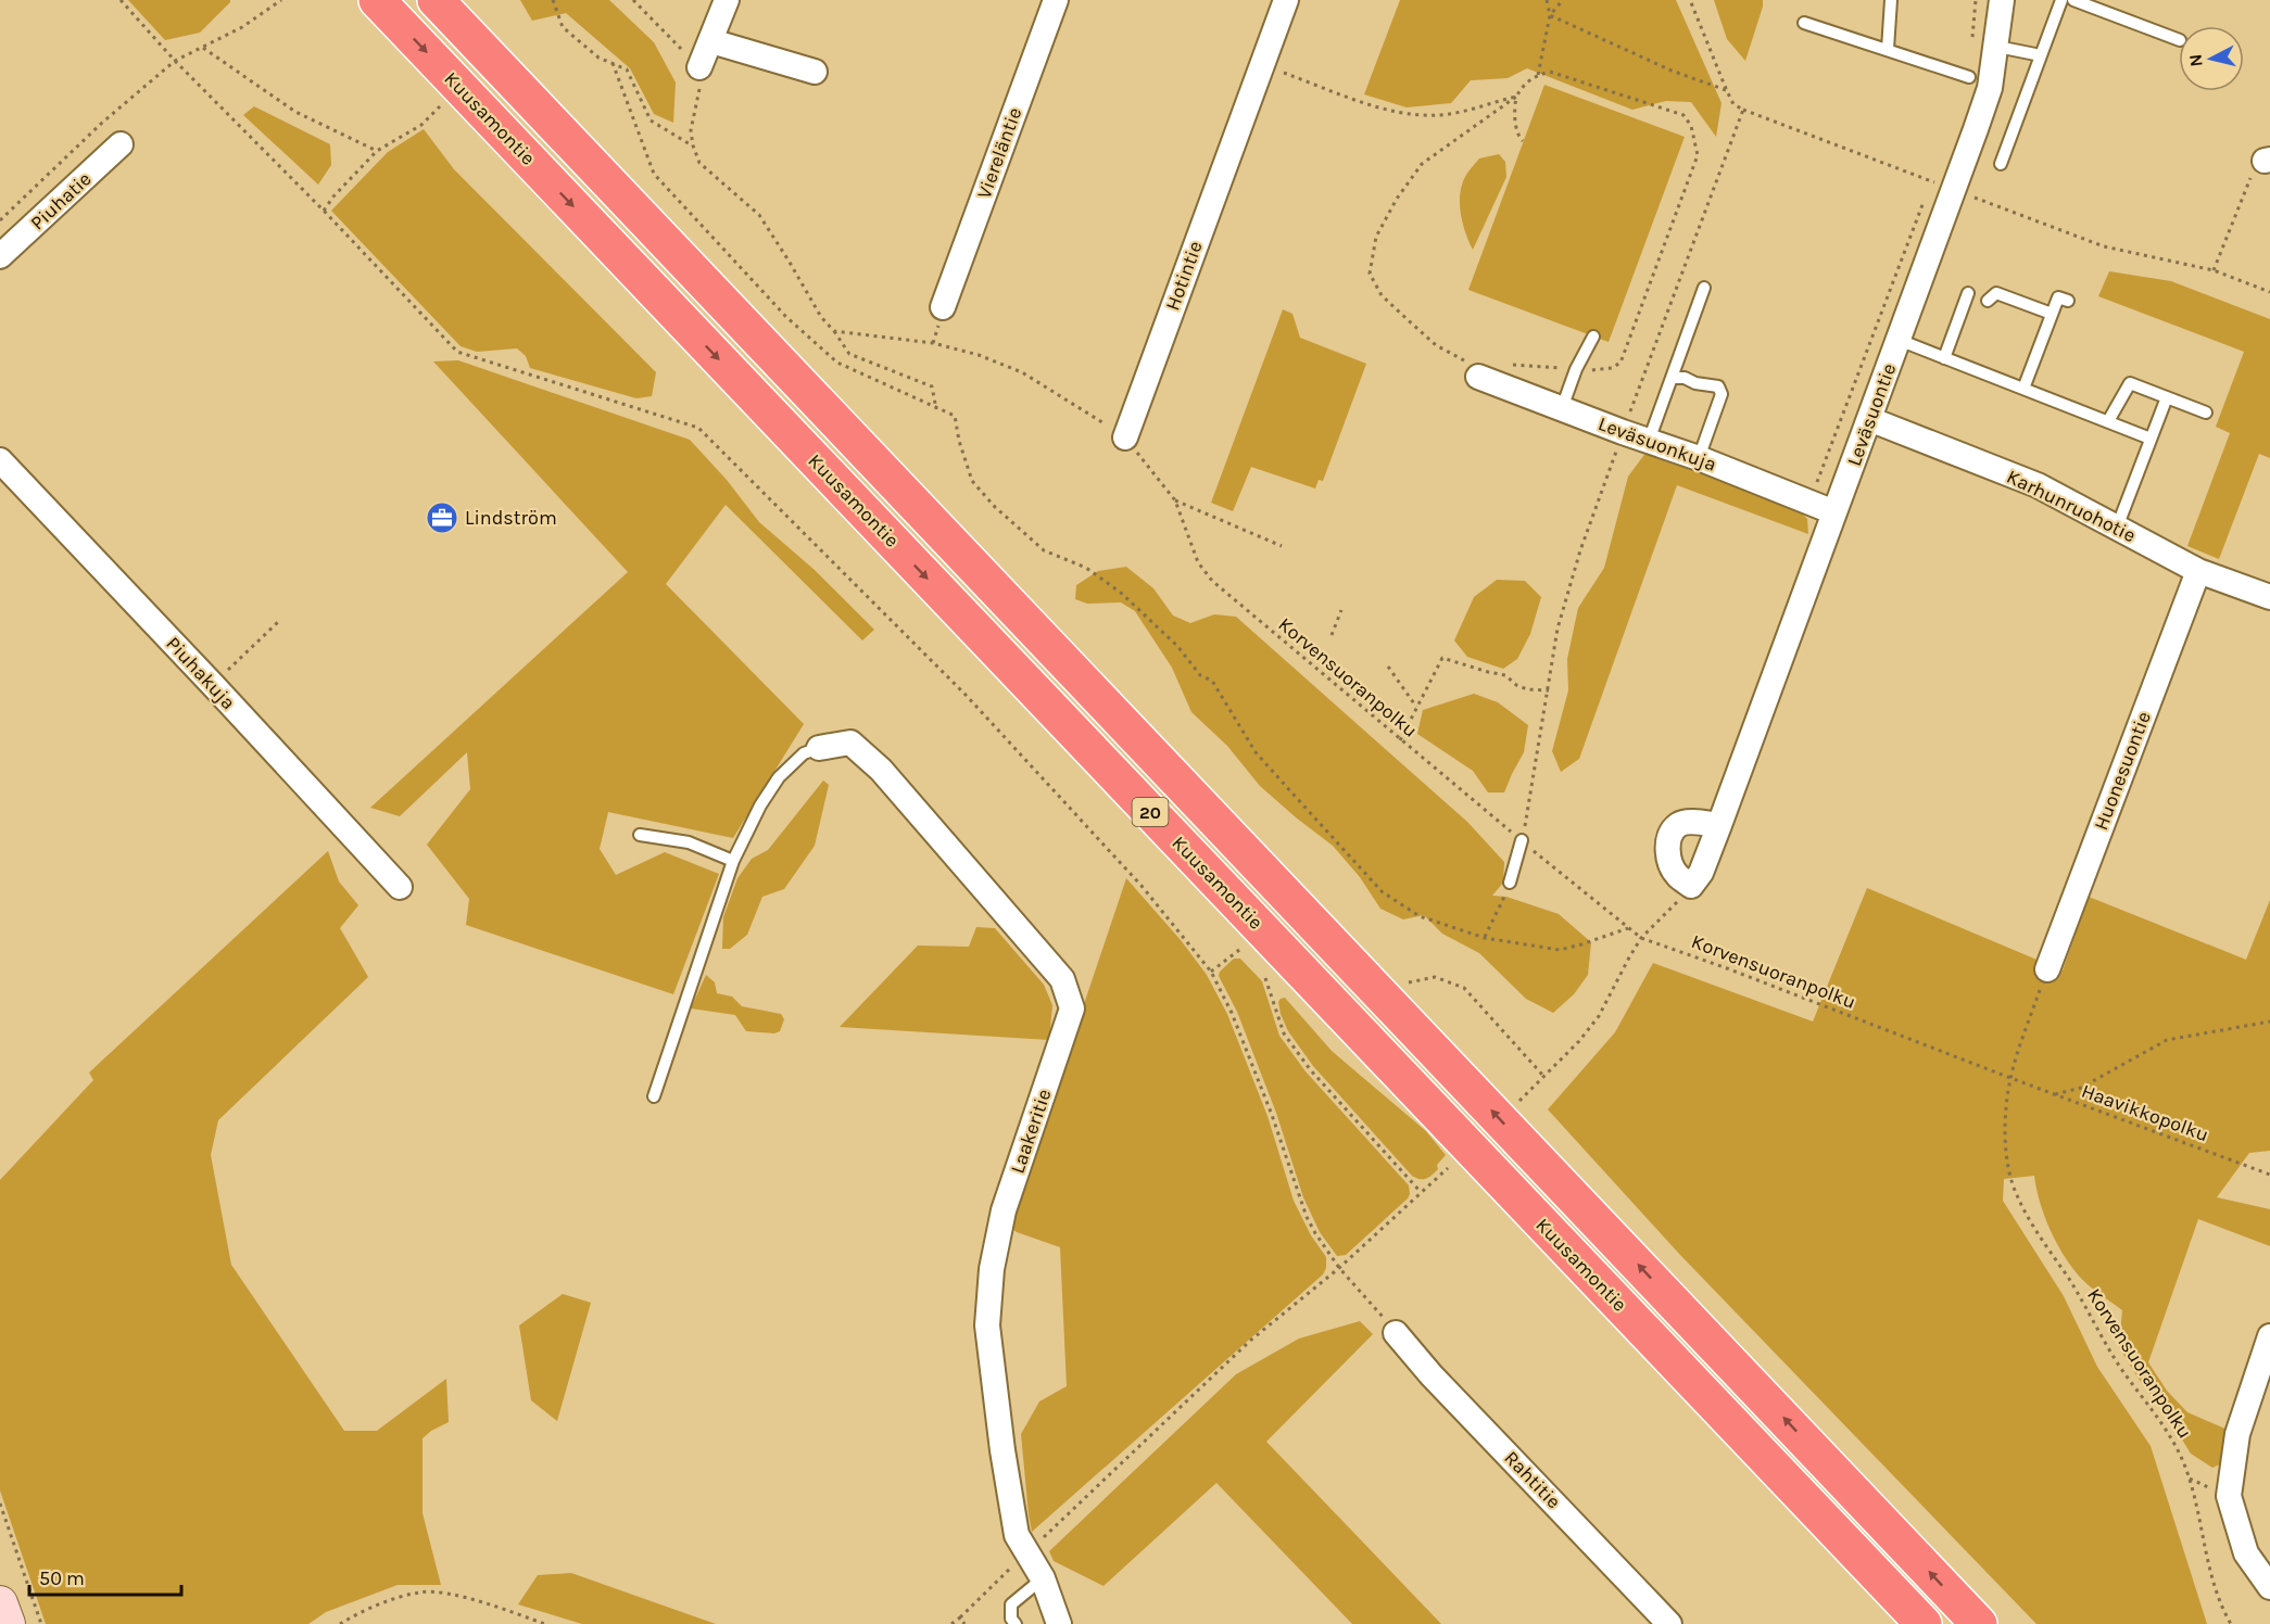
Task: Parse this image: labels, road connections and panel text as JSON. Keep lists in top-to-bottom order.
{
  "streets": {
    "highway": ["Kuusamontie", "20"],
    "street": [
      "Viereläntie",
      "Piuhatie",
      "Hotintie",
      "Leväsuontie",
      "Leväsuonkuja",
      "Karhunruohotie",
      "Piuhakuja",
      "Huonesuontie",
      "Laakeritie",
      "Rahtitie"
    ],
    "path": ["Korvensuoranpolku", "Haavikkopolku"]
  },
  "crossings": [
    ["Hotintie", "Korvensuoranpolku"],
    ["Leväsuontie", "Leväsuonkuja"],
    ["Leväsuontie", "Karhunruohotie"],
    ["Karhunruohotie", "Huonesuontie"],
    ["Korvensuoranpolku", "Haavikkopolku"]
  ],
  "places": {
    "office": ["Lindström"]
  },
  "scale_bar": "50 m",
  "north": "left"
}
